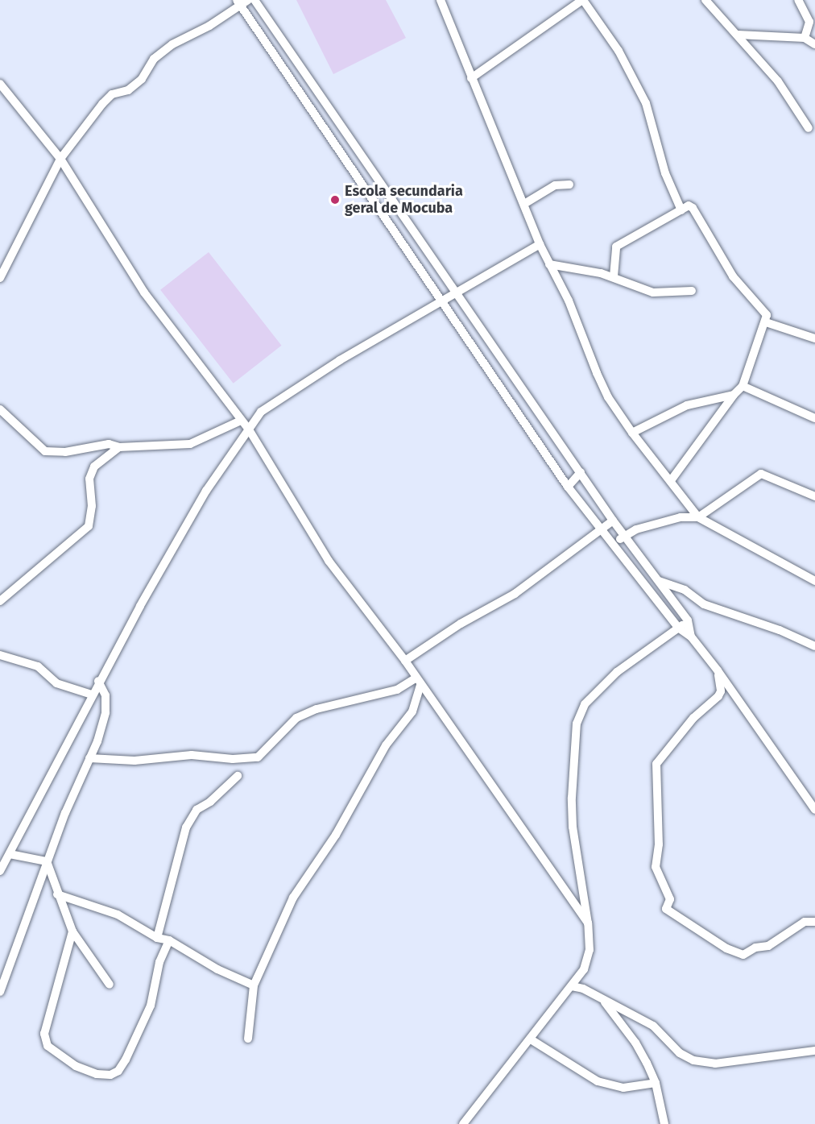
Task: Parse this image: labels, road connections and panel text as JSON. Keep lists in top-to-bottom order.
{
  "places": ["Escola secundaria geral de Mocuba"]
}
